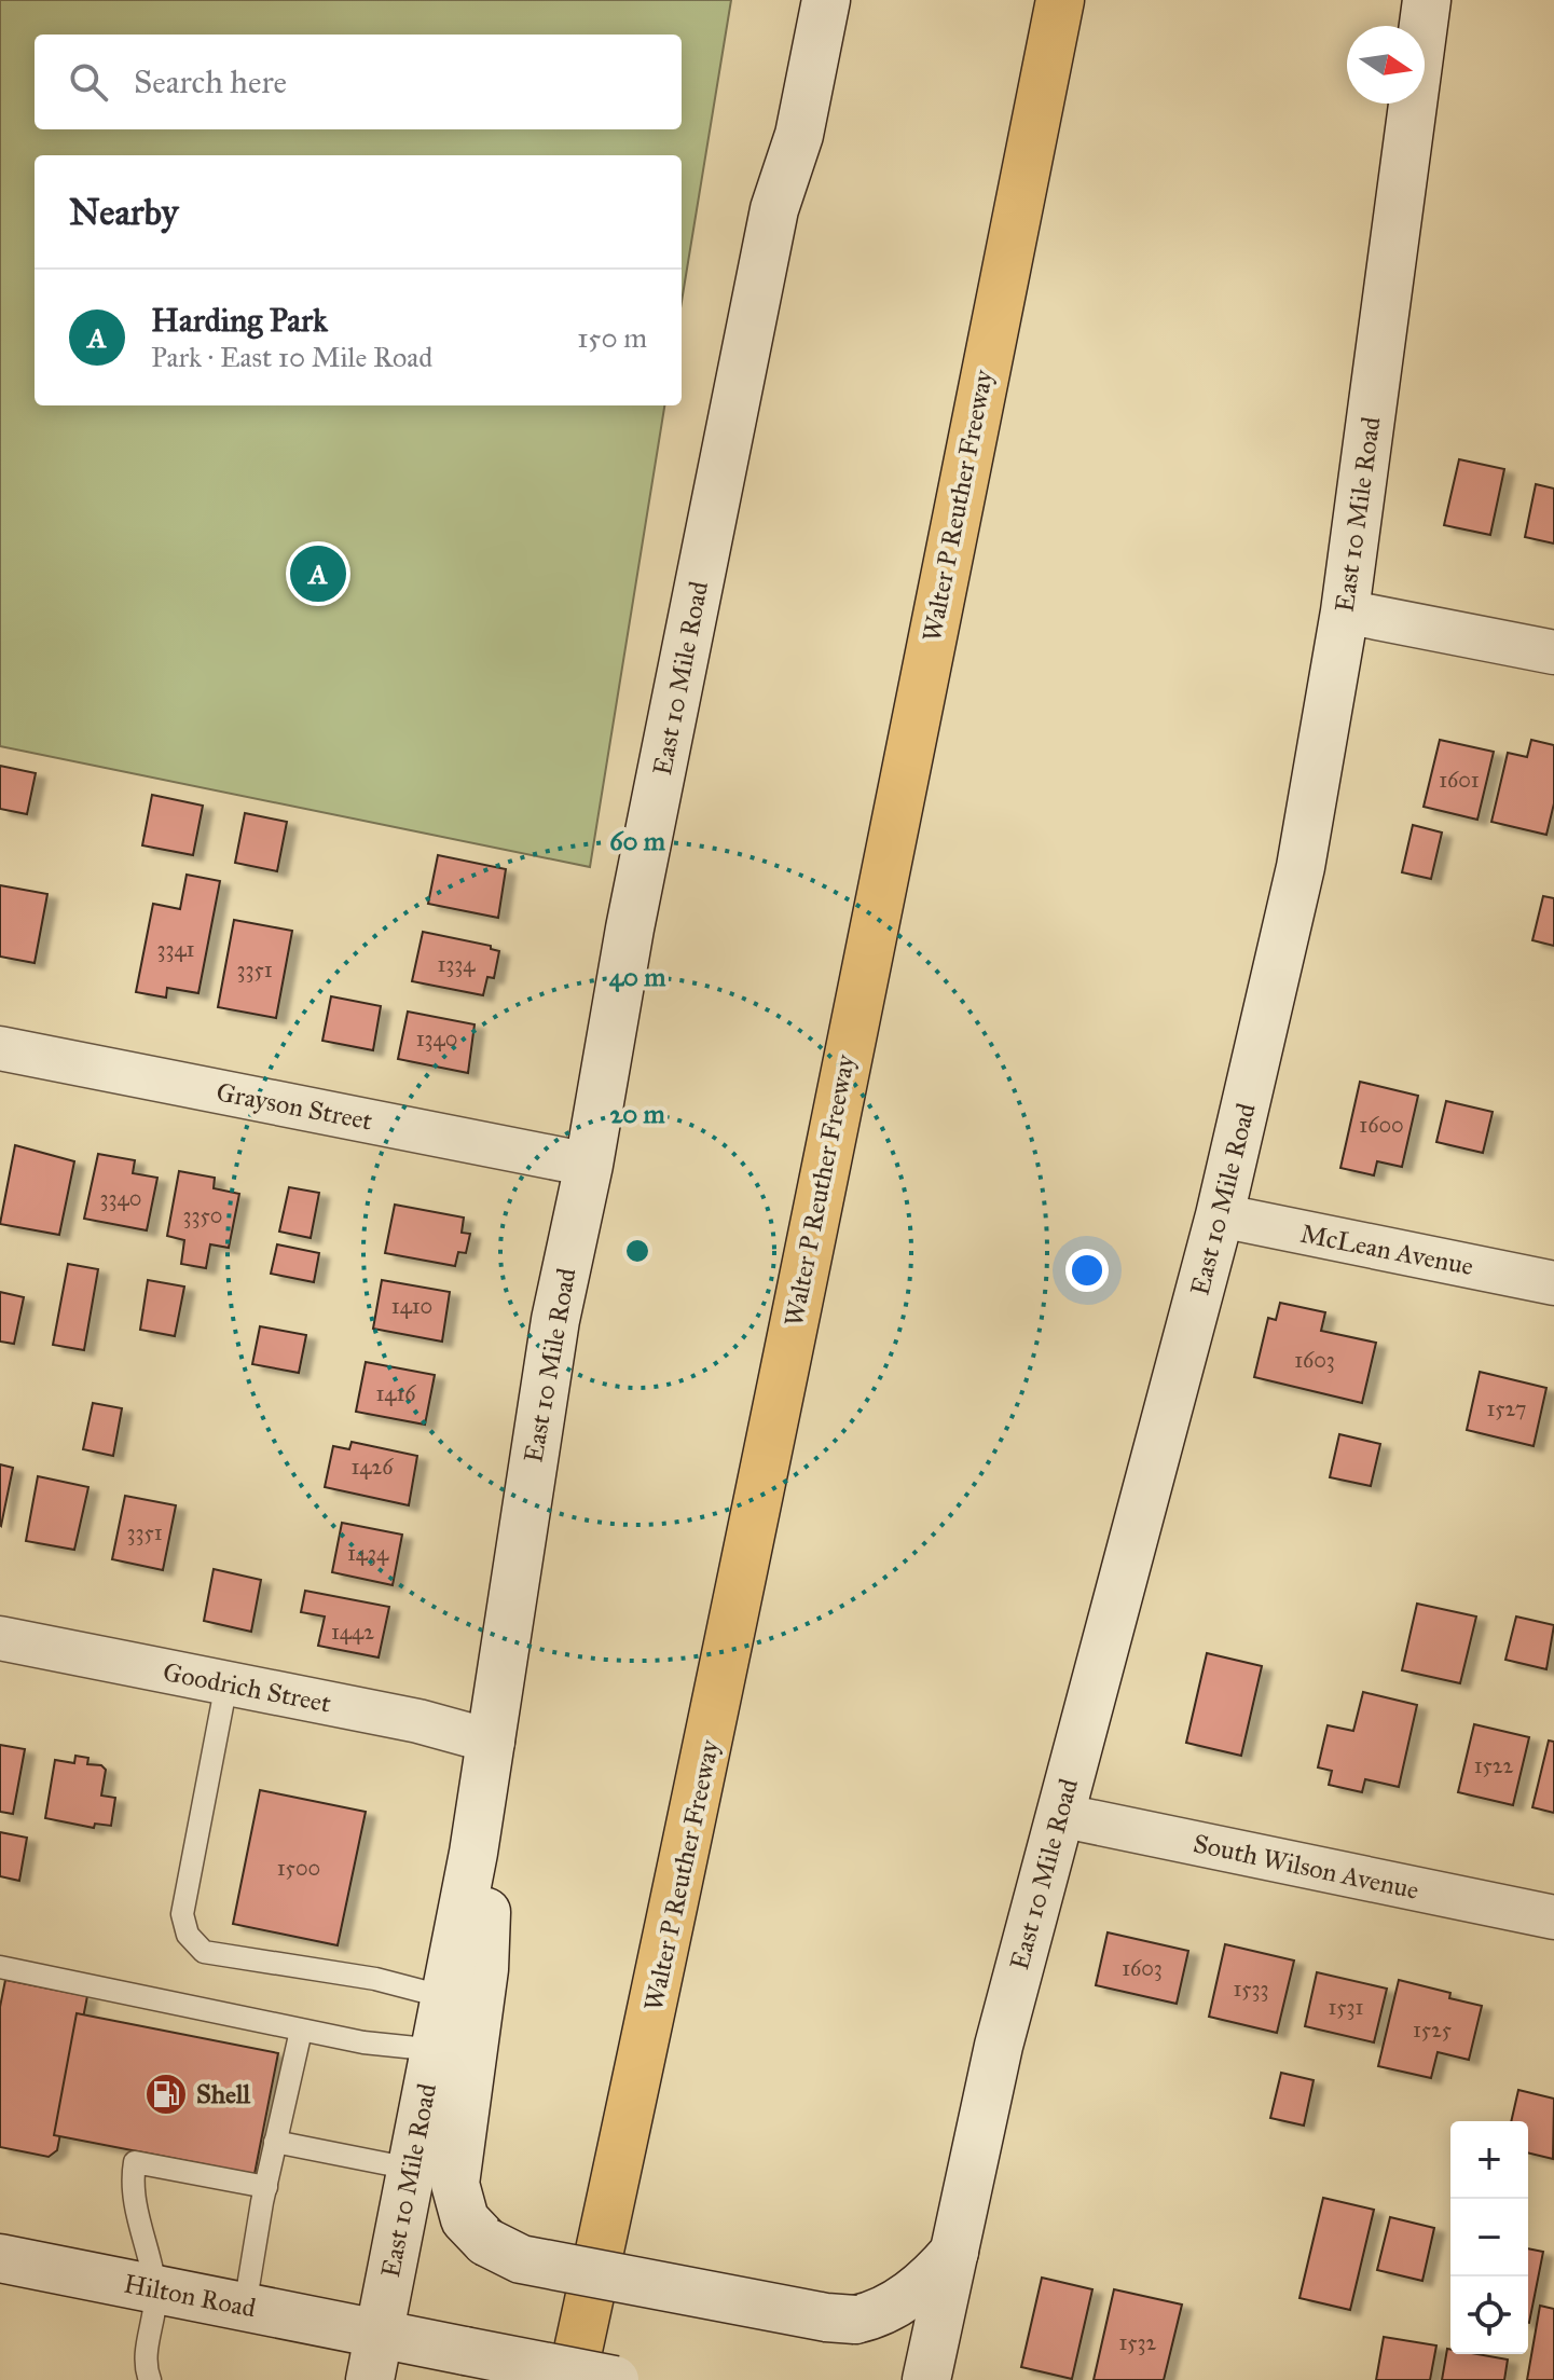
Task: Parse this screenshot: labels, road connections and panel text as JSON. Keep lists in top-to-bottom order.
{
  "streets": {
    "highway": ["Walter P Reuther Freeway"],
    "main road": ["East 10 Mile Road", "Hilton Road"],
    "street": [
      "Grayson Street",
      "McLean Avenue",
      "Goodrich Street",
      "South Wilson Avenue"
    ]
  },
  "crossings": [
    ["East 10 Mile Road", "Grayson Street"],
    ["East 10 Mile Road", "McLean Avenue"],
    ["East 10 Mile Road", "Goodrich Street"],
    ["East 10 Mile Road", "South Wilson Avenue"],
    ["East 10 Mile Road", "Hilton Road"]
  ],
  "places": {
    "fuel station": ["Shell"]
  },
  "house_numbers": [
    "1601",
    "3341",
    "1334",
    "3351",
    "1340",
    "1600",
    "3340",
    "3350",
    "1410",
    "1603",
    "1416",
    "1527",
    "1426",
    "3351",
    "1434",
    "1442",
    "1522",
    "1500",
    "1603",
    "1533",
    "1531",
    "1525",
    "1532"
  ],
  "north": "right",
  "page": {
    "search": "Search here",
    "heading": "Nearby",
    "list": [
      {
        "mark": "A",
        "name": "Harding Park",
        "note": "Park · East 10 Mile Road",
        "value": "150 m"
      }
    ],
    "pins": "A",
    "map_buttons": ["+", "−"]
  },
  "rings": ["60 m", "40 m", "20 m"]
}
